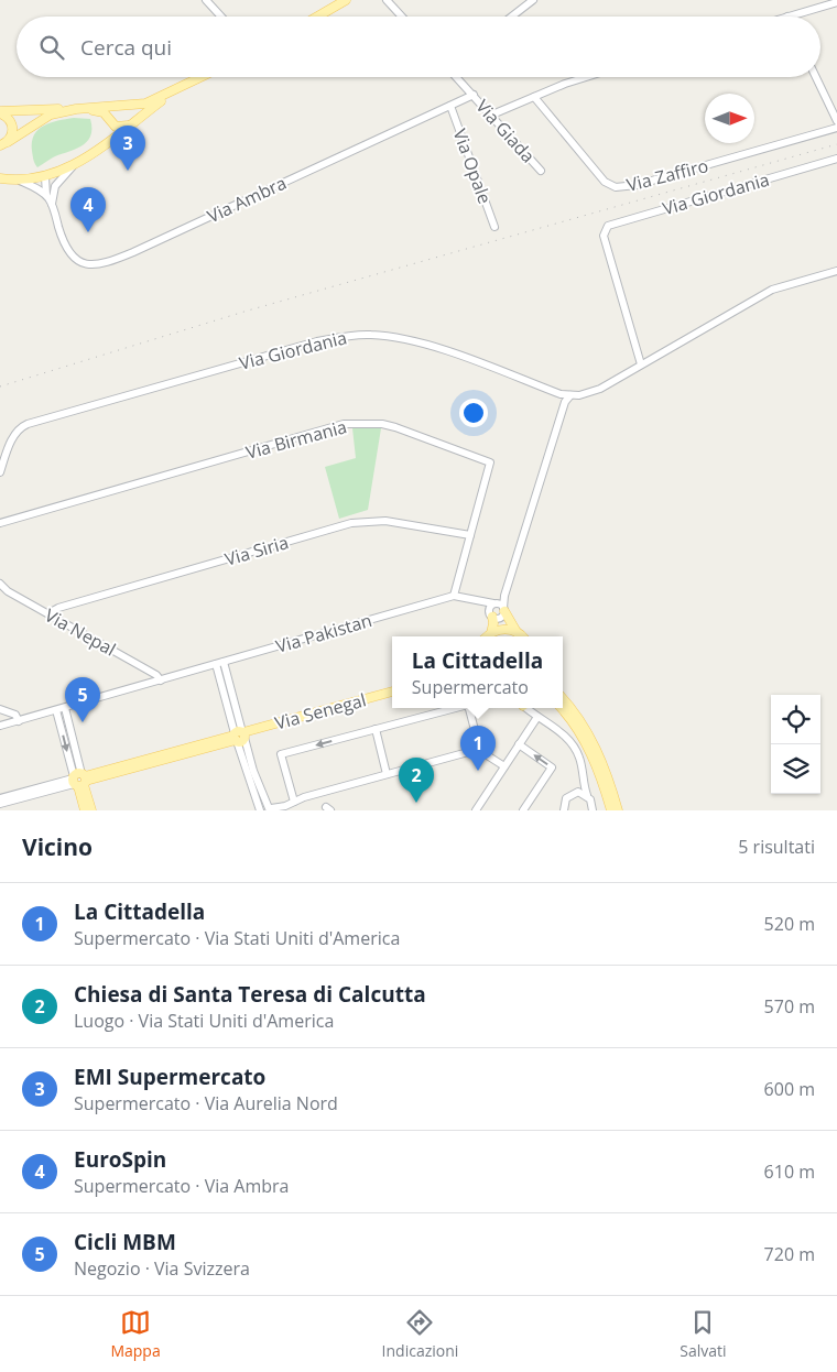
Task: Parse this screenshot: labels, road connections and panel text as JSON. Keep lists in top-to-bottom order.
{
  "streets": {
    "main road": ["Via Senegal"],
    "street": [
      "Via Giada",
      "Via Opale",
      "Via Zaffiro",
      "Via Giordania",
      "Via Ambra",
      "Via Birmania",
      "Via Siria",
      "Via Nepal",
      "Via Pakistan"
    ]
  },
  "crossings": [
    ["Via Giada", "Via Ambra"],
    ["Via Opale", "Via Ambra"],
    ["Via Birmania", "Via Siria"],
    ["Via Birmania", "Via Pakistan"],
    ["Via Siria", "Via Nepal"],
    ["Via Nepal", "Via Pakistan"]
  ],
  "north": "right",
  "page": {
    "search": "Cerca qui",
    "pins": [
      "3",
      "4",
      "5",
      "1",
      "2"
    ],
    "popup": ["La Cittadella", "Supermercato"],
    "heading": ["Vicino", "5 risultati"],
    "list": [
      {
        "mark": "1",
        "name": "La Cittadella",
        "note": "Supermercato · Via Stati Uniti d'America",
        "value": "520 m"
      },
      {
        "mark": "2",
        "name": "Chiesa di Santa Teresa di Calcutta",
        "note": "Luogo · Via Stati Uniti d'America",
        "value": "570 m"
      },
      {
        "mark": "3",
        "name": "EMI Supermercato",
        "note": "Supermercato · Via Aurelia Nord",
        "value": "600 m"
      },
      {
        "mark": "4",
        "name": "EuroSpin",
        "note": "Supermercato · Via Ambra",
        "value": "610 m"
      },
      {
        "mark": "5",
        "name": "Cicli MBM",
        "note": "Negozio · Via Svizzera",
        "value": "720 m"
      }
    ],
    "nav": ["Mappa", "Indicazioni", "Salvati"]
  }
}
